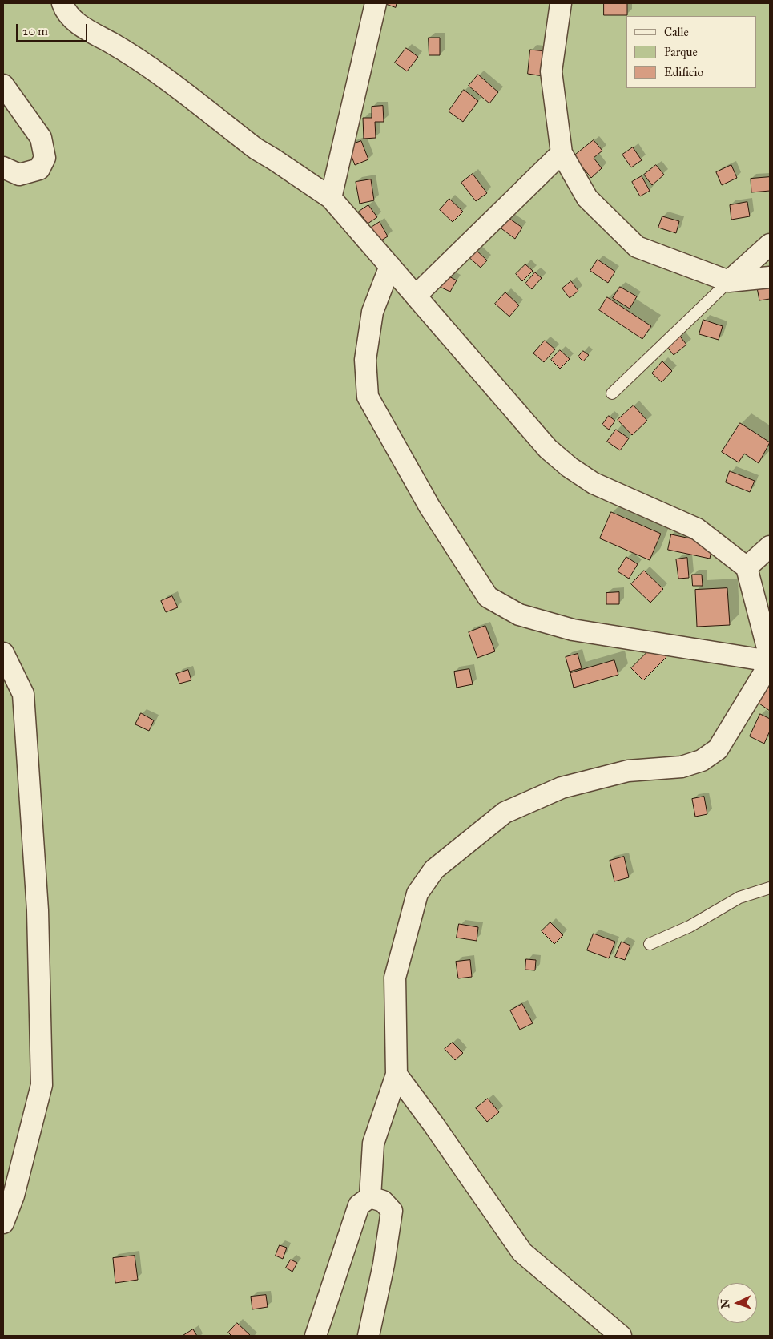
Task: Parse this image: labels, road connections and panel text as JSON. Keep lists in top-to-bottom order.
{
  "legend": ["Calle", "Parque", "Edificio"],
  "scale_bar": "20 m",
  "north": "left"
}
